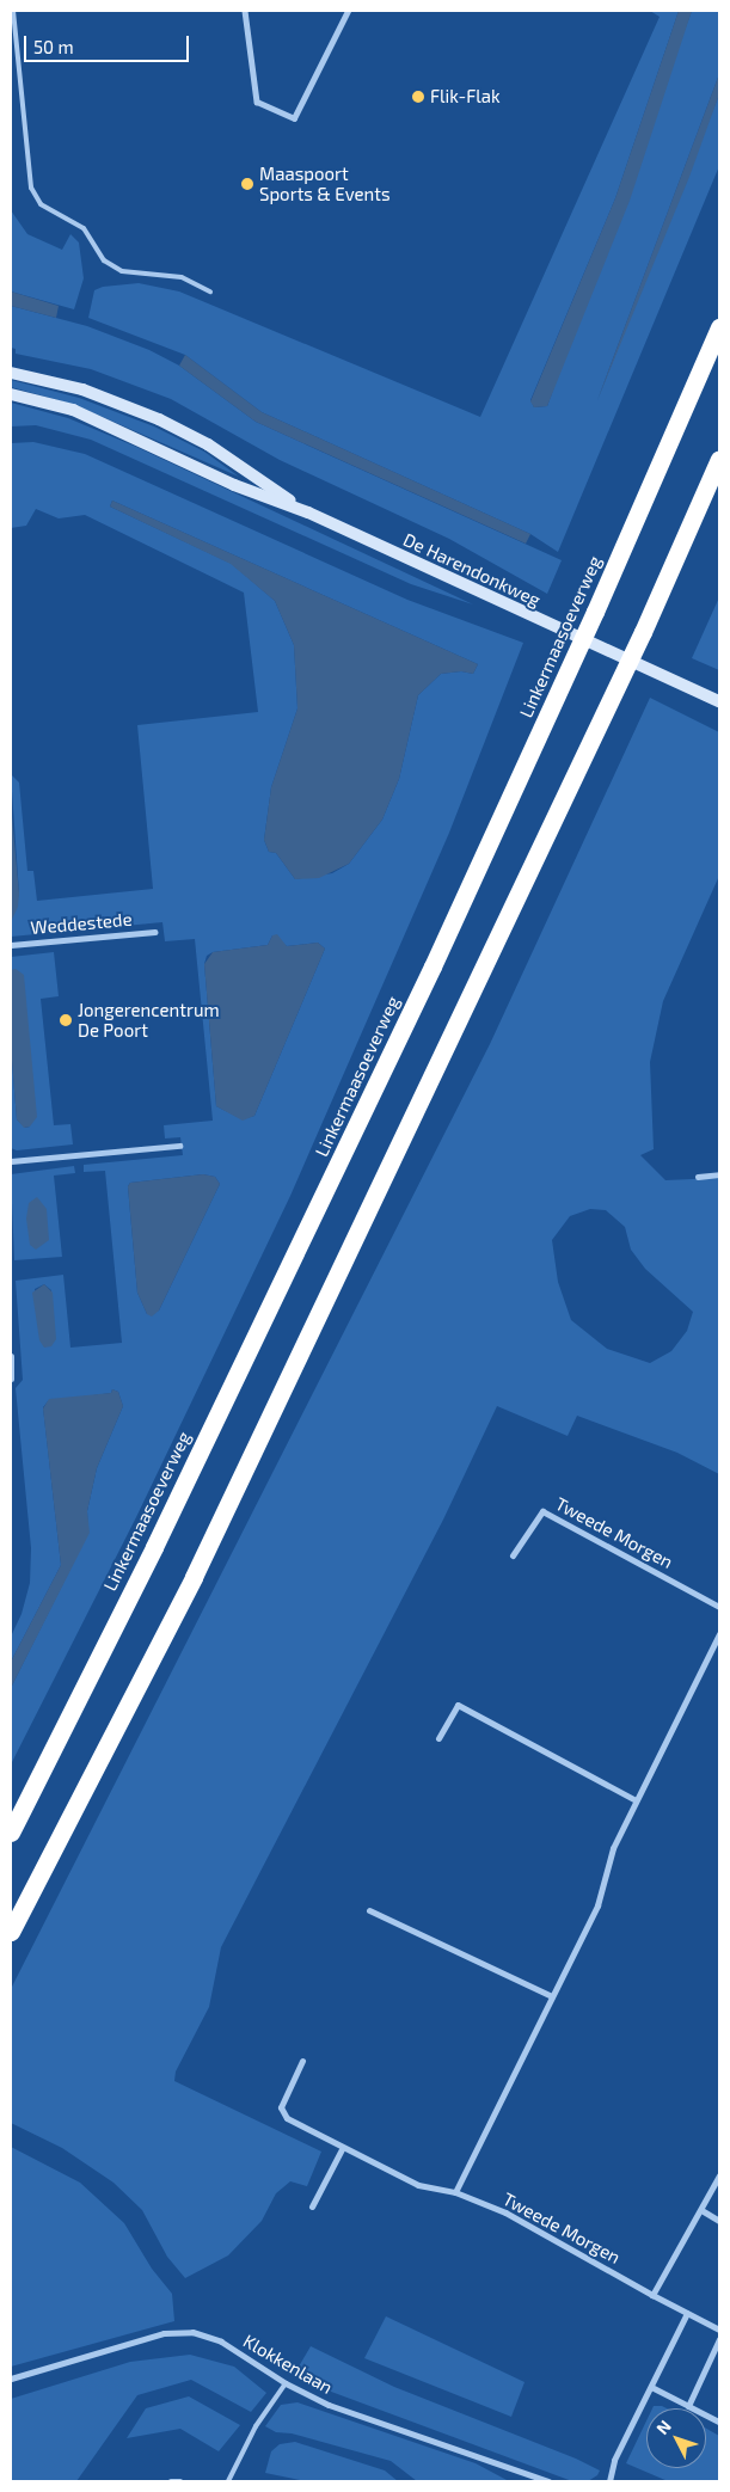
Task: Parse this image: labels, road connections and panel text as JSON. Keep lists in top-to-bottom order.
{
  "streets": {
    "highway": ["Linkermaasoeverweg"],
    "main road": ["De Harendonkweg"],
    "street": ["Weddestede", "Tweede Morgen", "Klokkenlaan"]
  },
  "places": ["Flik-Flak", "Maaspoort Sports & Events", "Jongerencentrum De Poort"],
  "scale_bar": "50 m",
  "north": "top left"
}
